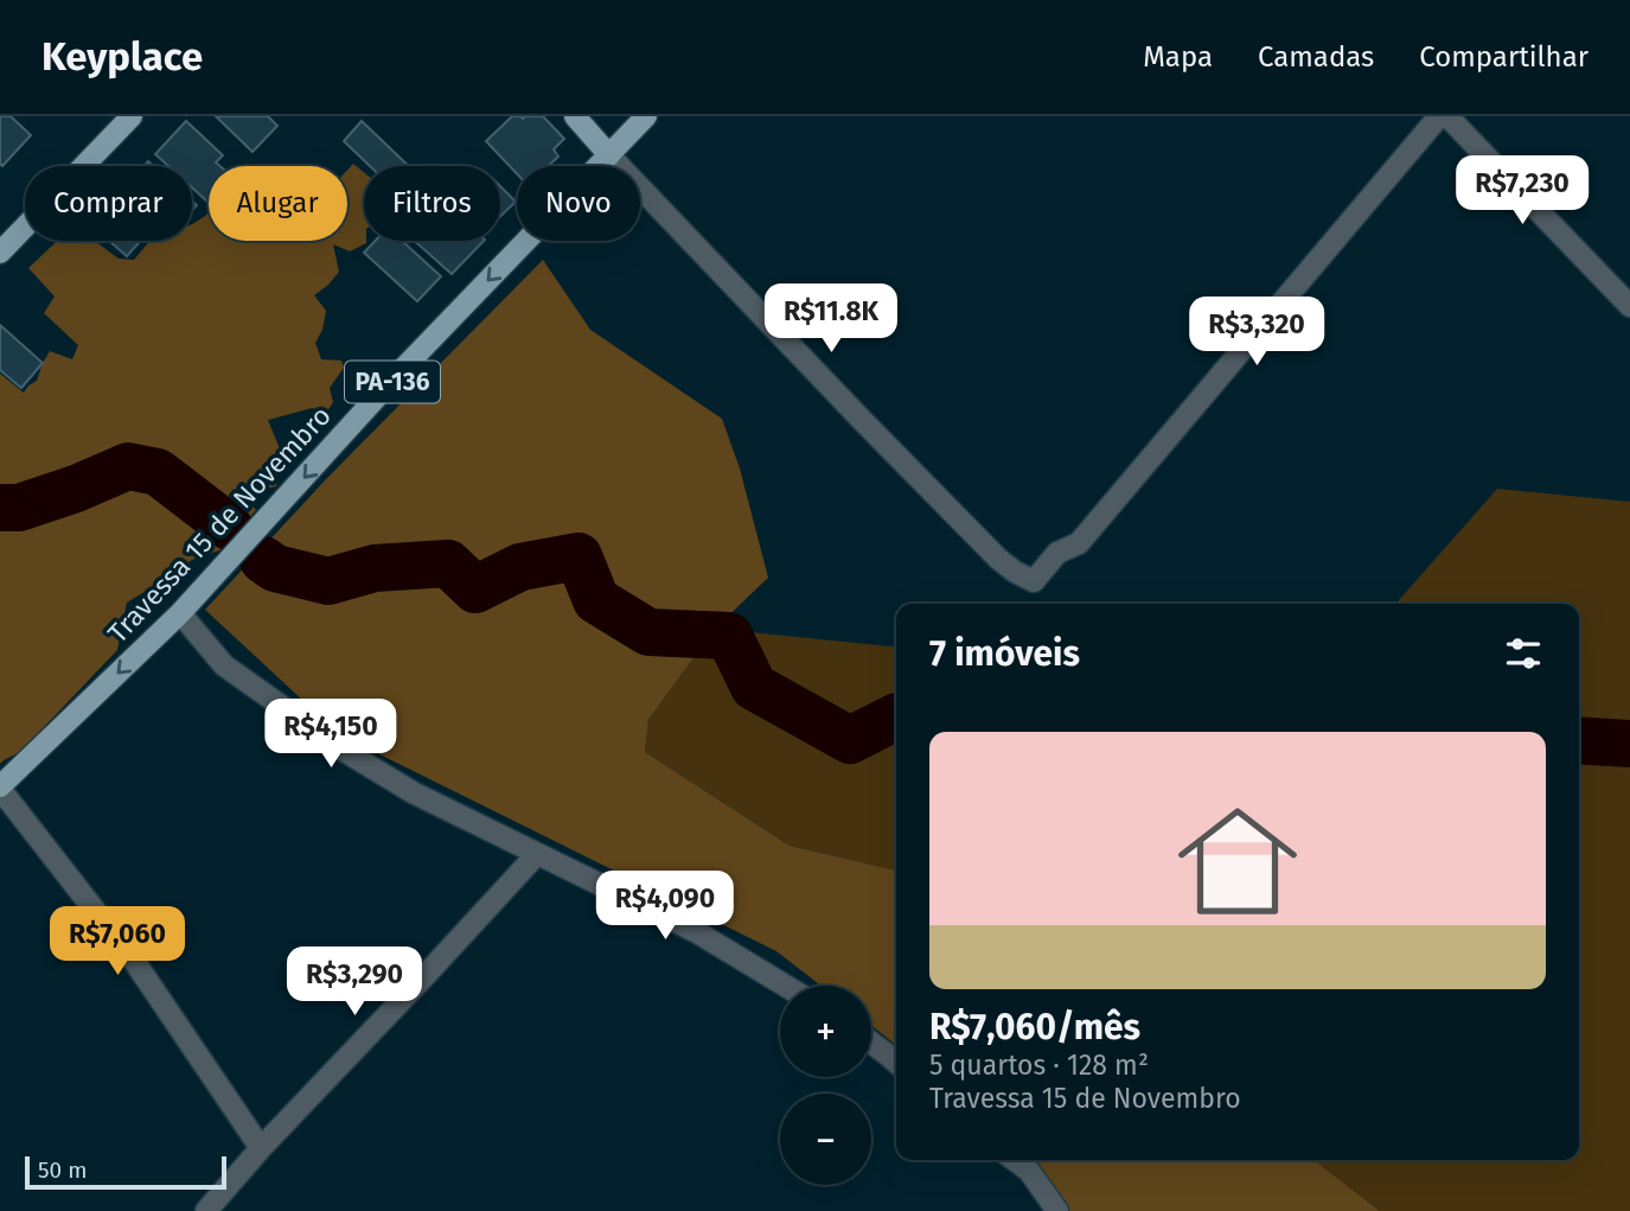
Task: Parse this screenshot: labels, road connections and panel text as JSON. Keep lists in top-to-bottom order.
{
  "streets": {
    "main road": ["PA-136", "Travessa 15 de Novembro"]
  },
  "one_way": ["Travessa 15 de Novembro"],
  "scale_bar": "50 m",
  "page": {
    "header": "Keyplace",
    "nav": ["Mapa", "Camadas", "Compartilhar"],
    "price": [
      "R$7,230",
      "R$11.8K",
      "R$3,320",
      "R$4,150",
      "R$4,090",
      "R$7,060",
      "R$3,290"
    ],
    "chip": [
      "Comprar",
      "Alugar",
      "Filtros",
      "Novo"
    ],
    "heading": "7 imóveis",
    "list": [
      {
        "name": "R$7,060/mês",
        "note": "5 quartos · 128 m² · Travessa 15 de Novembro"
      }
    ],
    "map_buttons": ["+", "−"],
    "scale": "50 m"
  }
}
